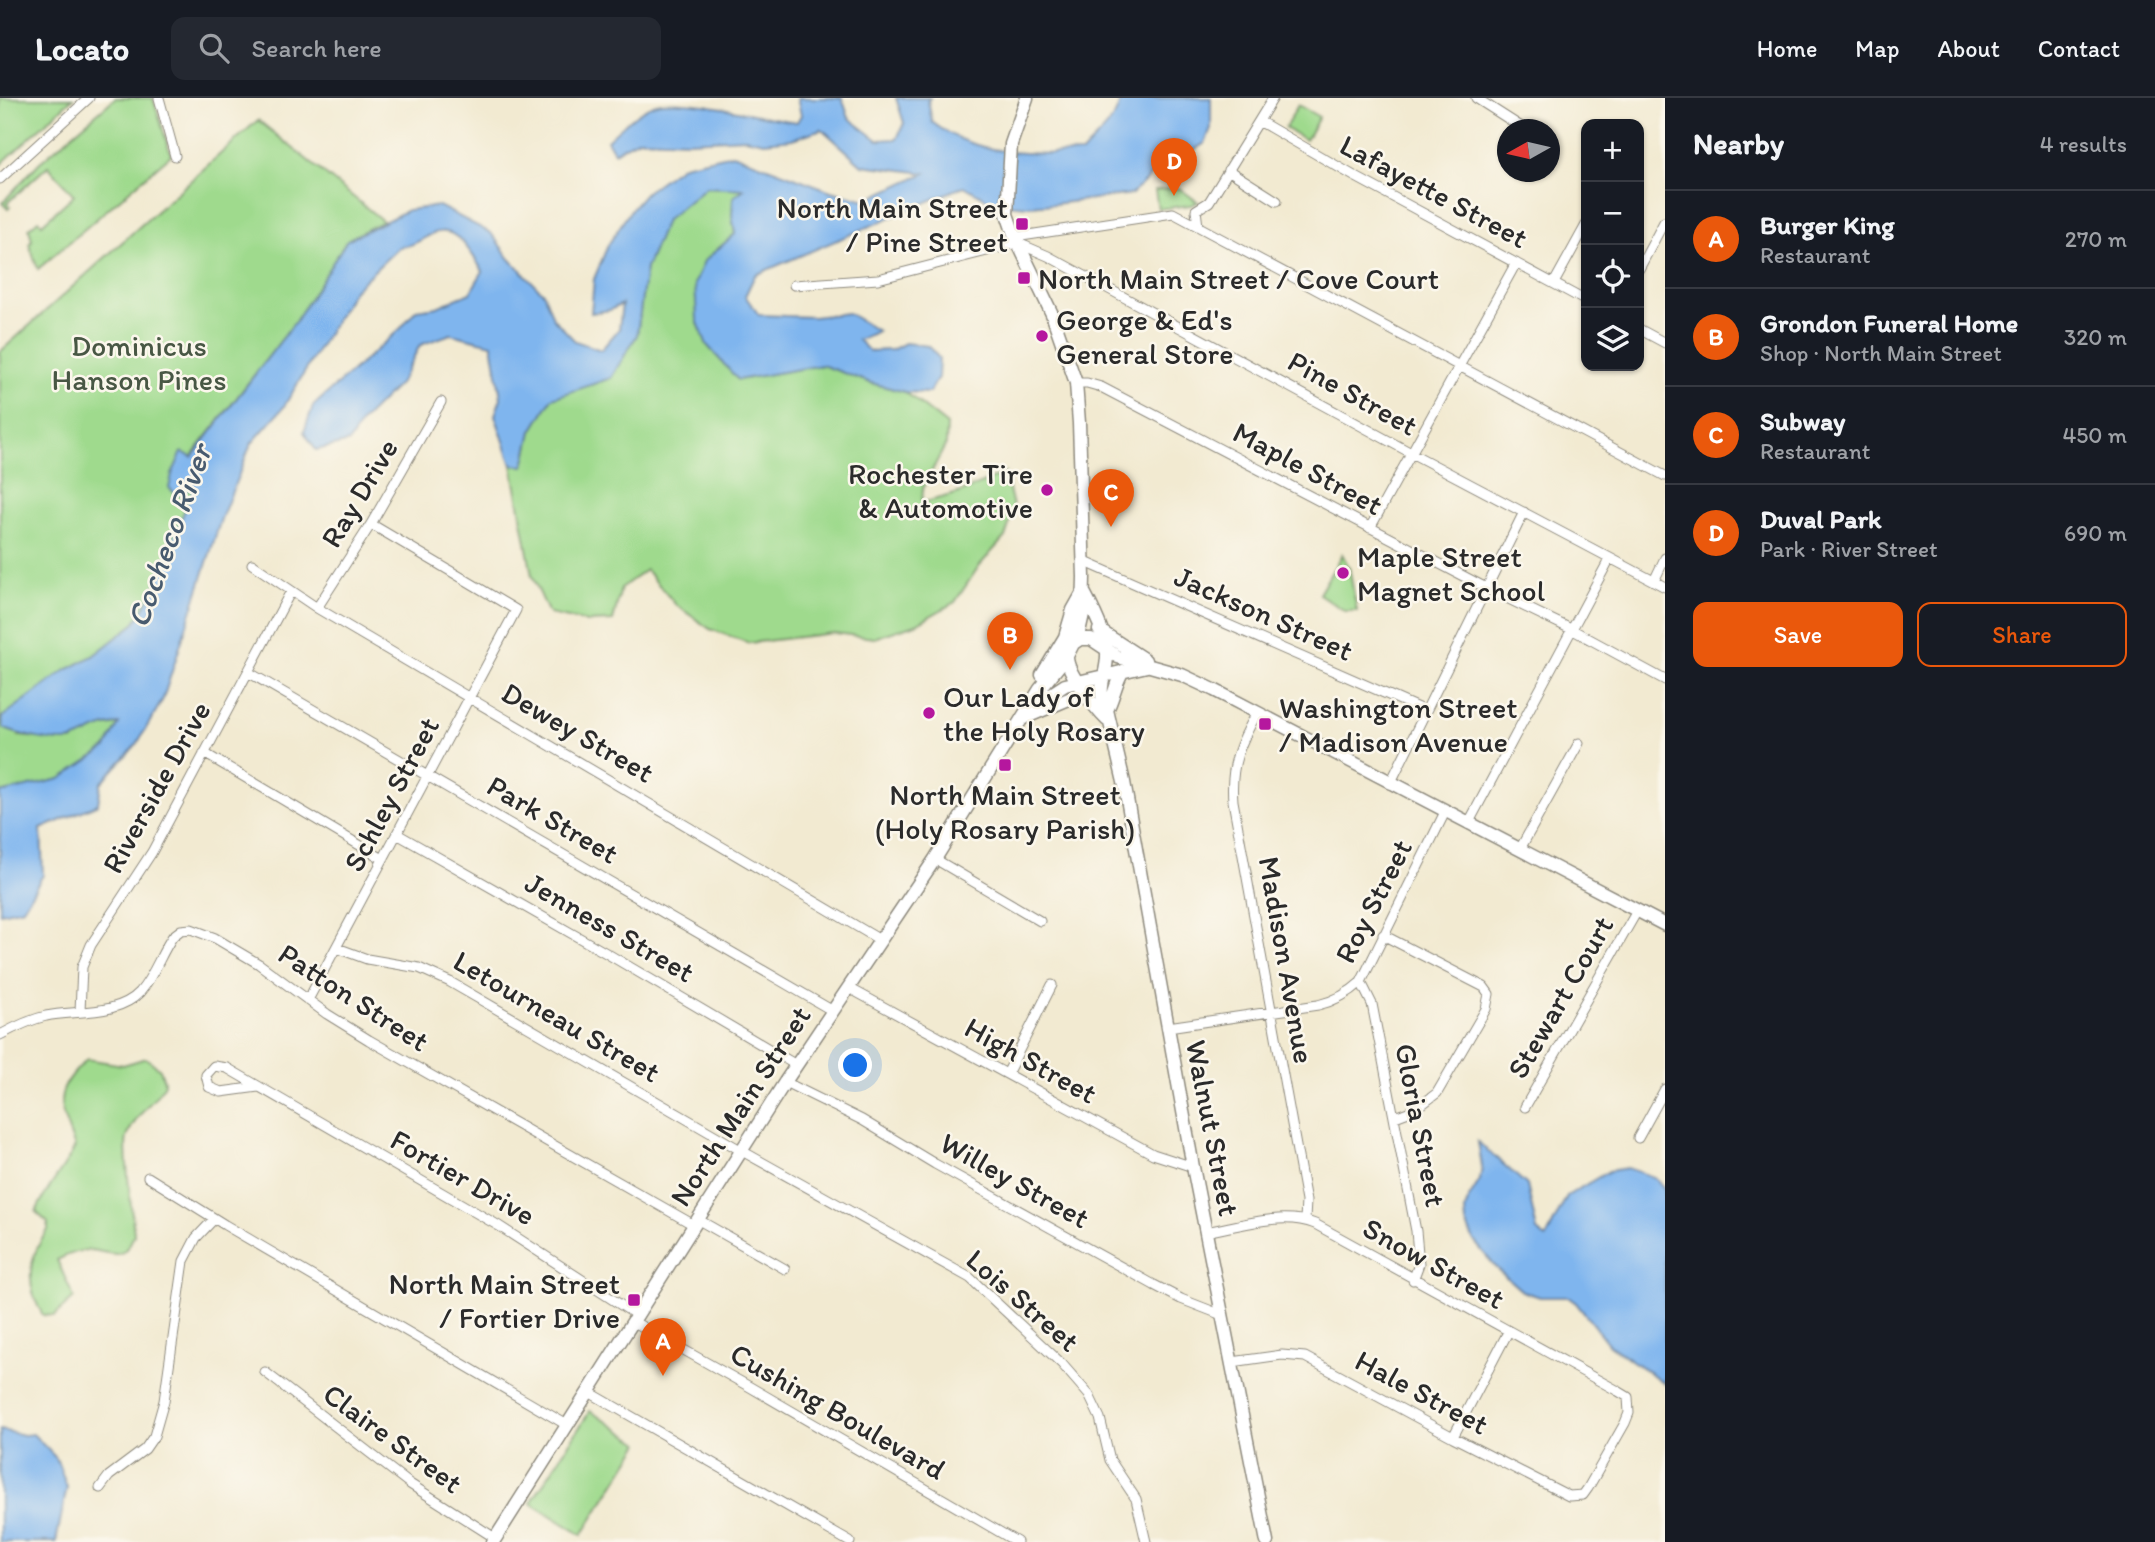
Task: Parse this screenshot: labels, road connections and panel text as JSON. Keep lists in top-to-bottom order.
{
  "streets": {
    "main road": ["North Main Street", "Walnut Street"],
    "street": [
      "Lafayette Street",
      "Pine Street",
      "Maple Street",
      "Ray Drive",
      "Jackson Street",
      "Dewey Street",
      "Riverside Drive",
      "Schley Street",
      "Park Street",
      "Roy Street",
      "Jenness Street",
      "Madison Avenue",
      "Patton Street",
      "Stewart Court",
      "Letourneau Street",
      "High Street",
      "Gloria Street",
      "Fortier Drive",
      "Willey Street",
      "Snow Street",
      "Lois Street",
      "Hale Street",
      "Cushing Boulevard",
      "Claire Street"
    ]
  },
  "crossings": [
    ["Pine Street", "North Main Street"],
    ["Maple Street", "North Main Street"],
    ["Ray Drive", "Dewey Street"],
    ["Ray Drive", "Schley Street"],
    ["Jackson Street", "North Main Street"],
    ["Dewey Street", "Riverside Drive"],
    ["Dewey Street", "Schley Street"],
    ["Dewey Street", "North Main Street"],
    ["Riverside Drive", "Park Street"],
    ["Riverside Drive", "Patton Street"],
    ["Schley Street", "Park Street"],
    ["Schley Street", "Jenness Street"],
    ["Schley Street", "Patton Street"],
    ["Schley Street", "Letourneau Street"],
    ["Park Street", "North Main Street"],
    ["Roy Street", "Madison Avenue"],
    ["Roy Street", "Gloria Street"],
    ["Roy Street", "Walnut Street"],
    ["Jenness Street", "North Main Street"],
    ["Madison Avenue", "Snow Street"],
    ["Patton Street", "North Main Street"],
    ["Letourneau Street", "North Main Street"],
    ["Letourneau Street", "Lois Street"],
    ["High Street", "North Main Street"],
    ["High Street", "Walnut Street"],
    ["North Main Street", "Walnut Street"],
    ["North Main Street", "Fortier Drive"],
    ["North Main Street", "Willey Street"],
    ["North Main Street", "Lois Street"],
    ["North Main Street", "Cushing Boulevard"],
    ["North Main Street", "Claire Street"],
    ["Gloria Street", "Snow Street"],
    ["Walnut Street", "Willey Street"],
    ["Walnut Street", "Hale Street"],
    ["Fortier Drive", "Cushing Boulevard"],
    ["Snow Street", "Hale Street"]
  ],
  "water": ["Cocheco River"],
  "parks": ["Dominicus Hanson Pines"],
  "places": {
    "transit": [
      "North Main Street / Pine Street",
      "North Main Street / Cove Court",
      "Washington Street / Madison Avenue",
      "North Main Street (Holy Rosary Parish)",
      "North Main Street / Fortier Drive"
    ],
    "other": [
      "George & Ed's General Store",
      "Rochester Tire & Automotive",
      "Maple Street Magnet School",
      "Our Lady of the Holy Rosary"
    ]
  },
  "north": "left",
  "page": {
    "header": "Locato",
    "search": "Search here",
    "nav": [
      "Home",
      "Map",
      "About",
      "Contact"
    ],
    "heading": ["Nearby", "4 results"],
    "map_buttons": ["+", "−"],
    "pins": [
      "D",
      "C",
      "B",
      "A"
    ],
    "list": [
      {
        "mark": "A",
        "name": "Burger King",
        "note": "Restaurant",
        "value": "270 m"
      },
      {
        "mark": "B",
        "name": "Grondon Funeral Home",
        "note": "Shop · North Main Street",
        "value": "320 m"
      },
      {
        "mark": "C",
        "name": "Subway",
        "note": "Restaurant",
        "value": "450 m"
      },
      {
        "mark": "D",
        "name": "Duval Park",
        "note": "Park · River Street",
        "value": "690 m"
      }
    ],
    "buttons": ["Save", "Share"]
  }
}
